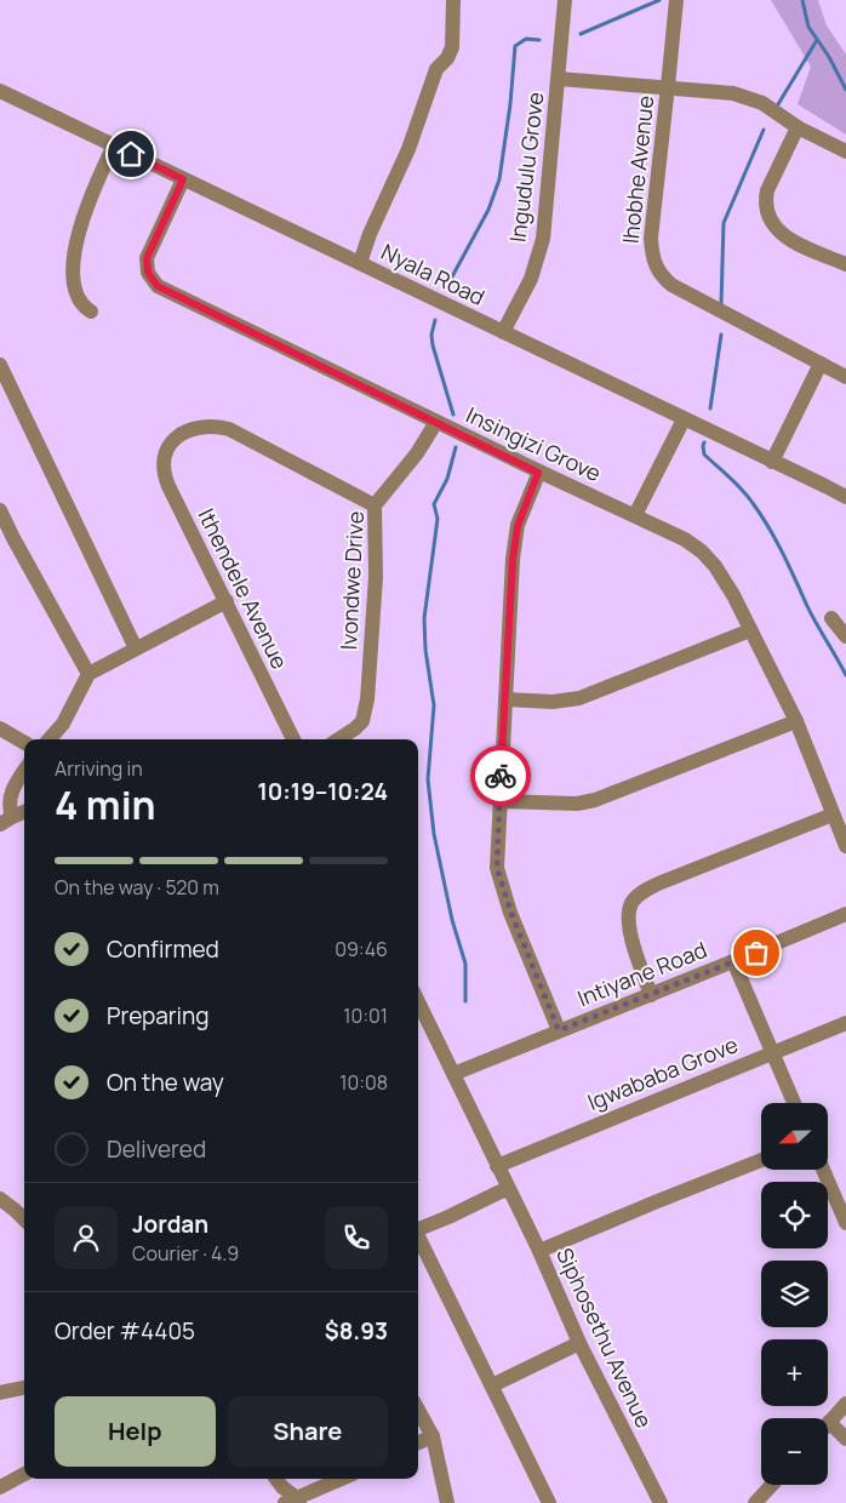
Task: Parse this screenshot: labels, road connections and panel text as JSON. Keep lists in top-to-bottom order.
{
  "streets": {
    "street": [
      "Ingudulu Grove",
      "Ihobhe Avenue",
      "Nyala Road",
      "Insingizi Grove",
      "Ivondwe Drive",
      "Ithendele Avenue",
      "Intiyane Road",
      "Igwababa Grove",
      "Siphosethu Avenue"
    ]
  },
  "crossings": [
    ["Ingudulu Grove", "Nyala Road"],
    ["Nyala Road", "Insingizi Grove"],
    ["Insingizi Grove", "Ivondwe Drive"],
    ["Ivondwe Drive", "Ithendele Avenue"]
  ],
  "north": "left",
  "page": {
    "heading": ["4 min", "Arriving in", "10:19–10:24"],
    "panel": [
      "Jordan",
      "Courier · 4.9",
      "Order #4405",
      "$8.93"
    ],
    "bar": "On the way · 520 m",
    "list": [
      ["Confirmed", "09:46"],
      ["Preparing", "10:01"],
      ["On the way", "10:08"],
      "Delivered"
    ],
    "map_buttons": ["+", "−"],
    "buttons": ["Help", "Share"]
  }
}
